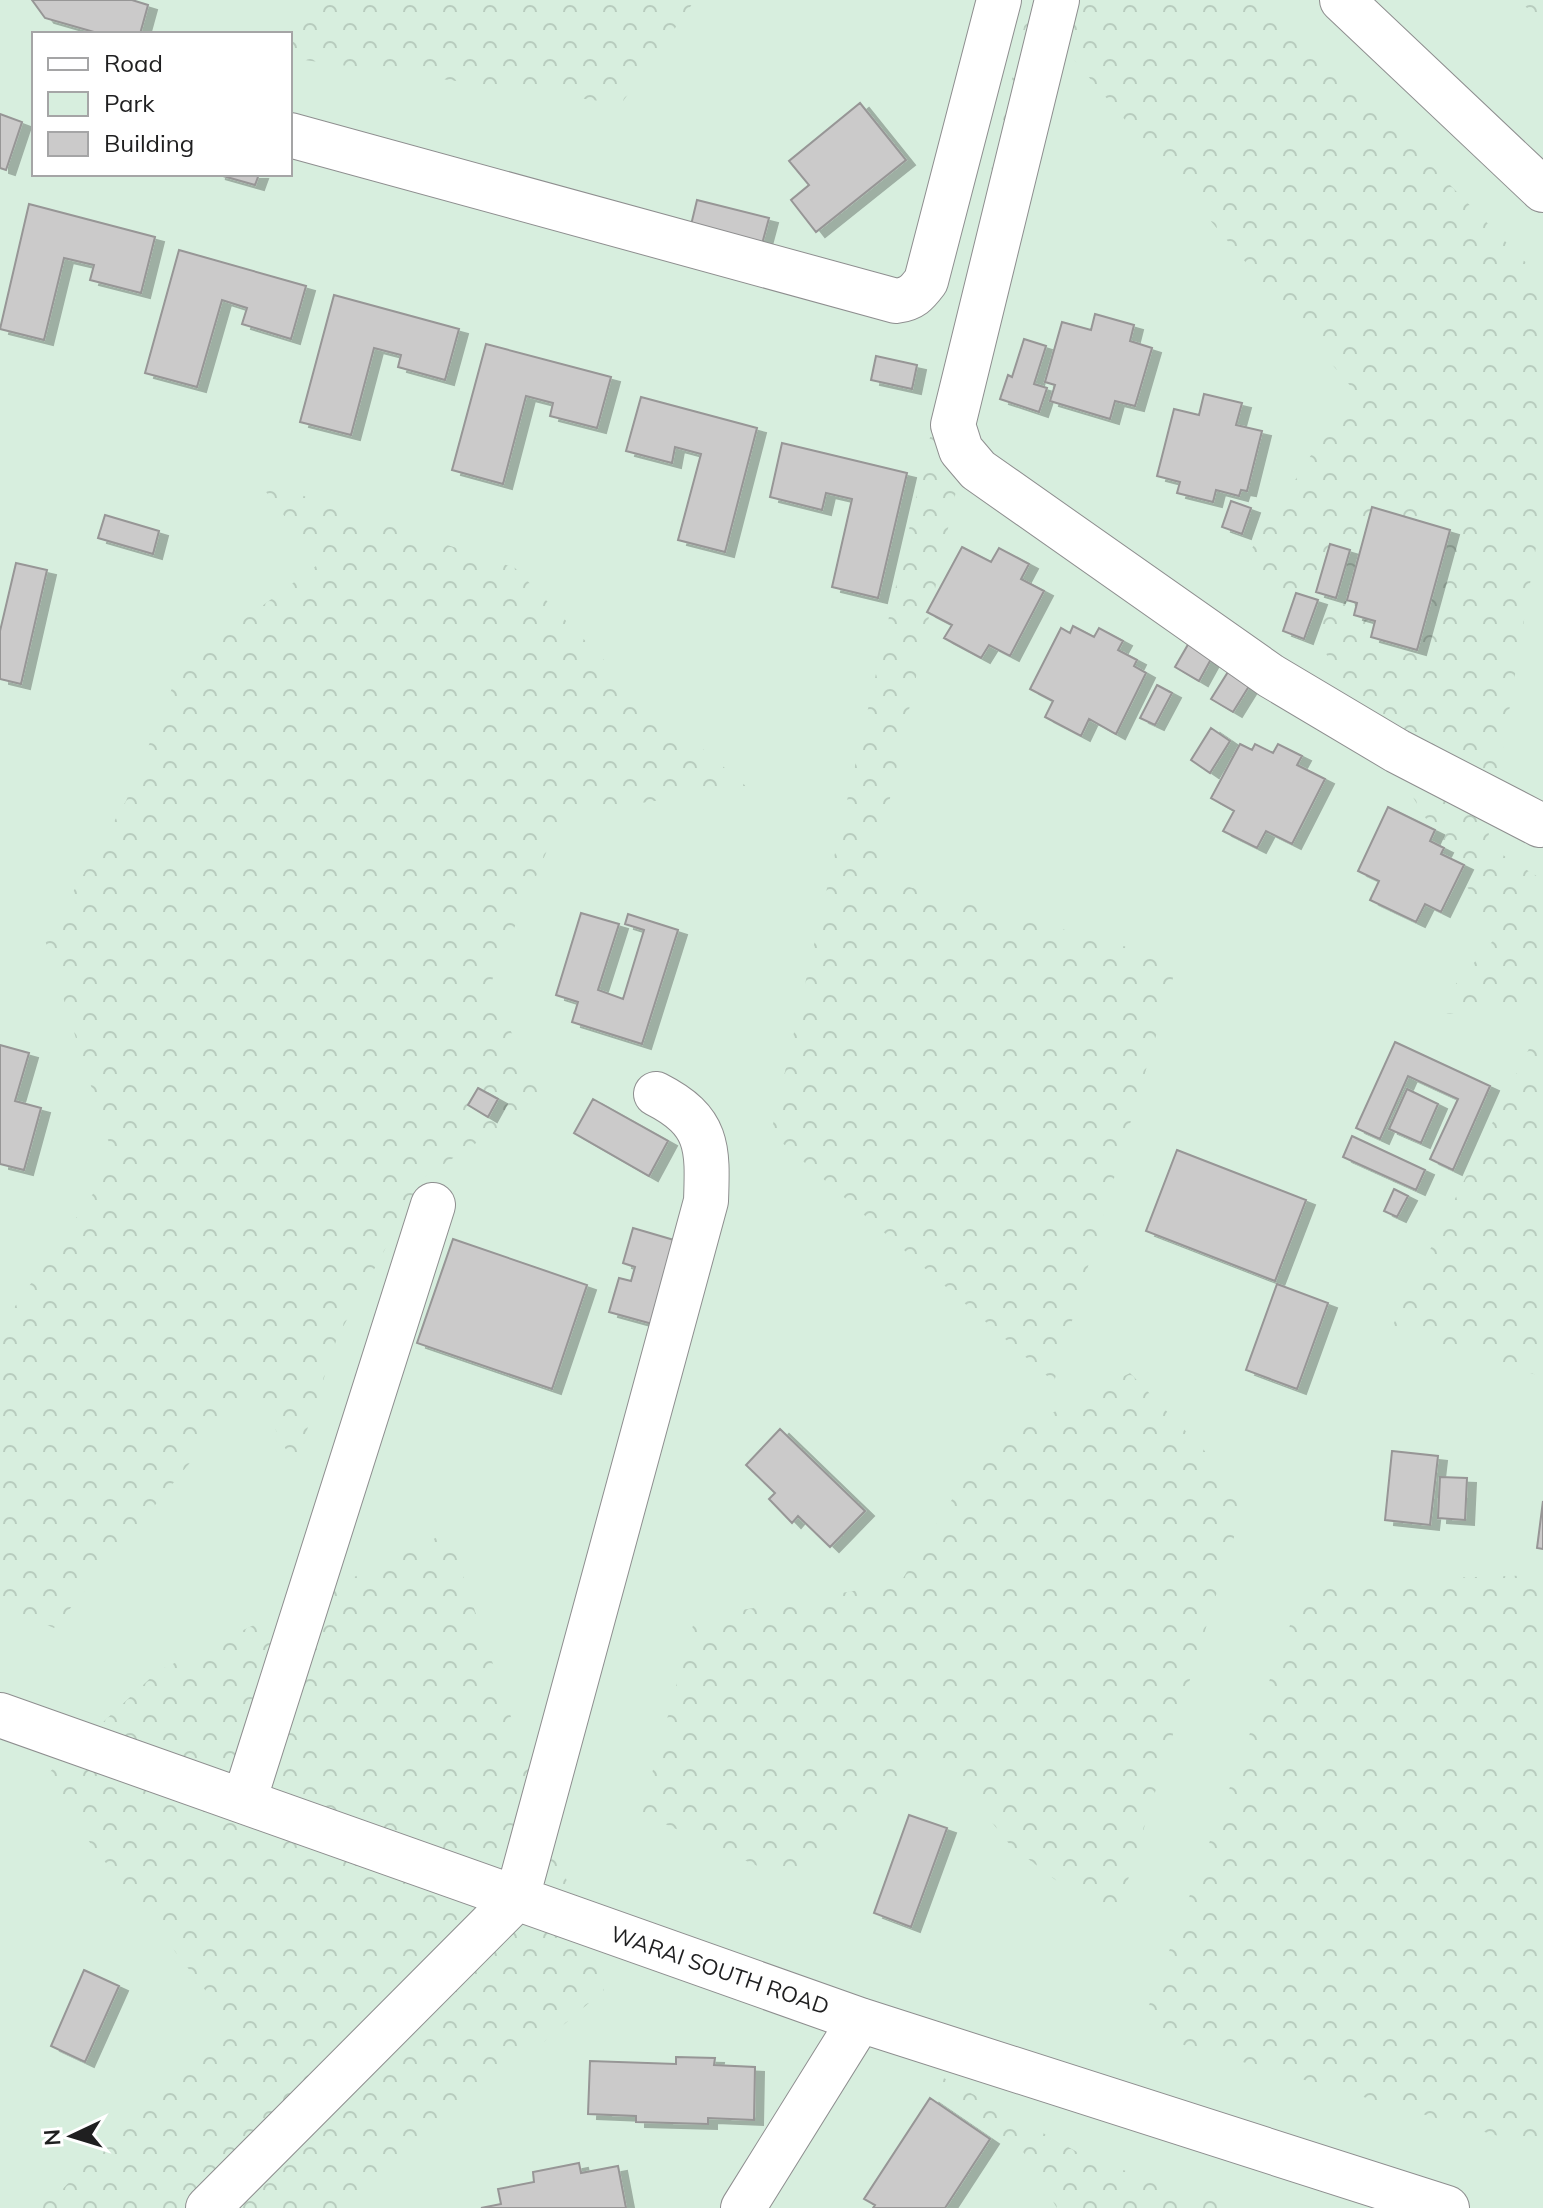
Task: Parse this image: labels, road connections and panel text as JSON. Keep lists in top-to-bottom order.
{
  "streets": {
    "street": ["WARAI SOUTH ROAD"]
  },
  "legend": ["Road", "Park", "Building"],
  "north": "left"
}
